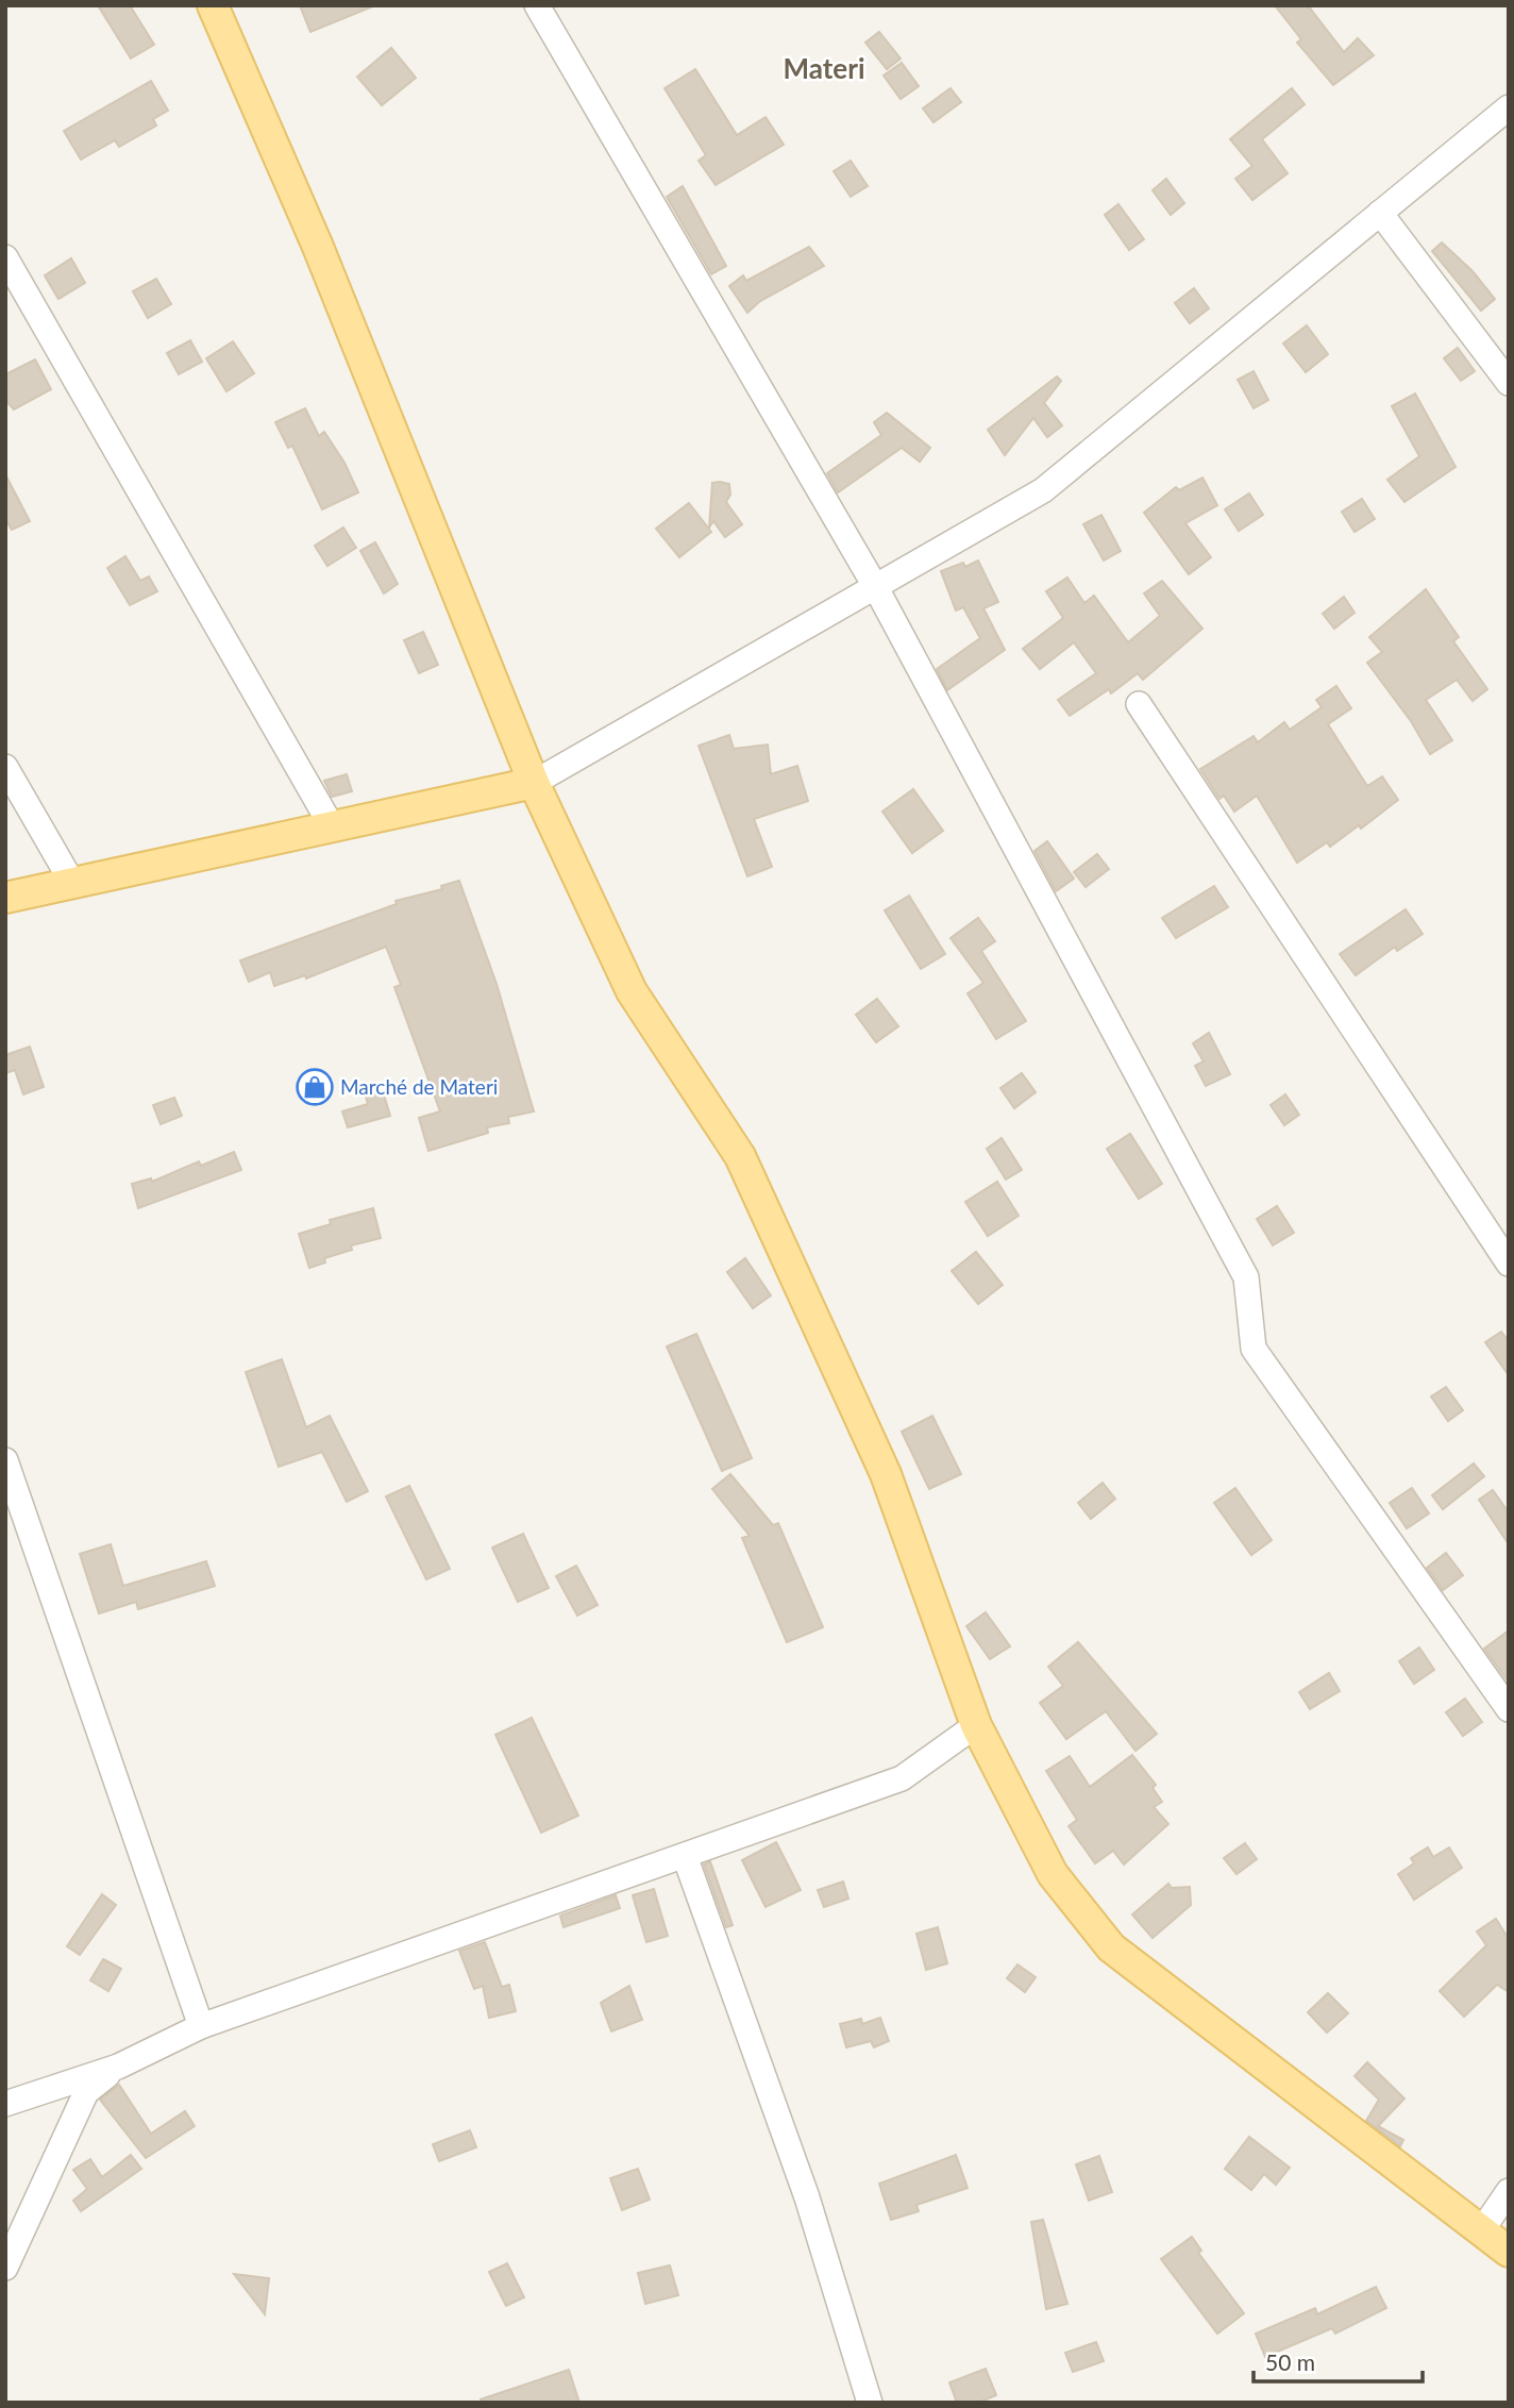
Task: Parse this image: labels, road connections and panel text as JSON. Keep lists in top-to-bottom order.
{
  "districts": ["Materi"],
  "places": {
    "shop": ["Marché de Materi"]
  },
  "scale_bar": "50 m"
}
